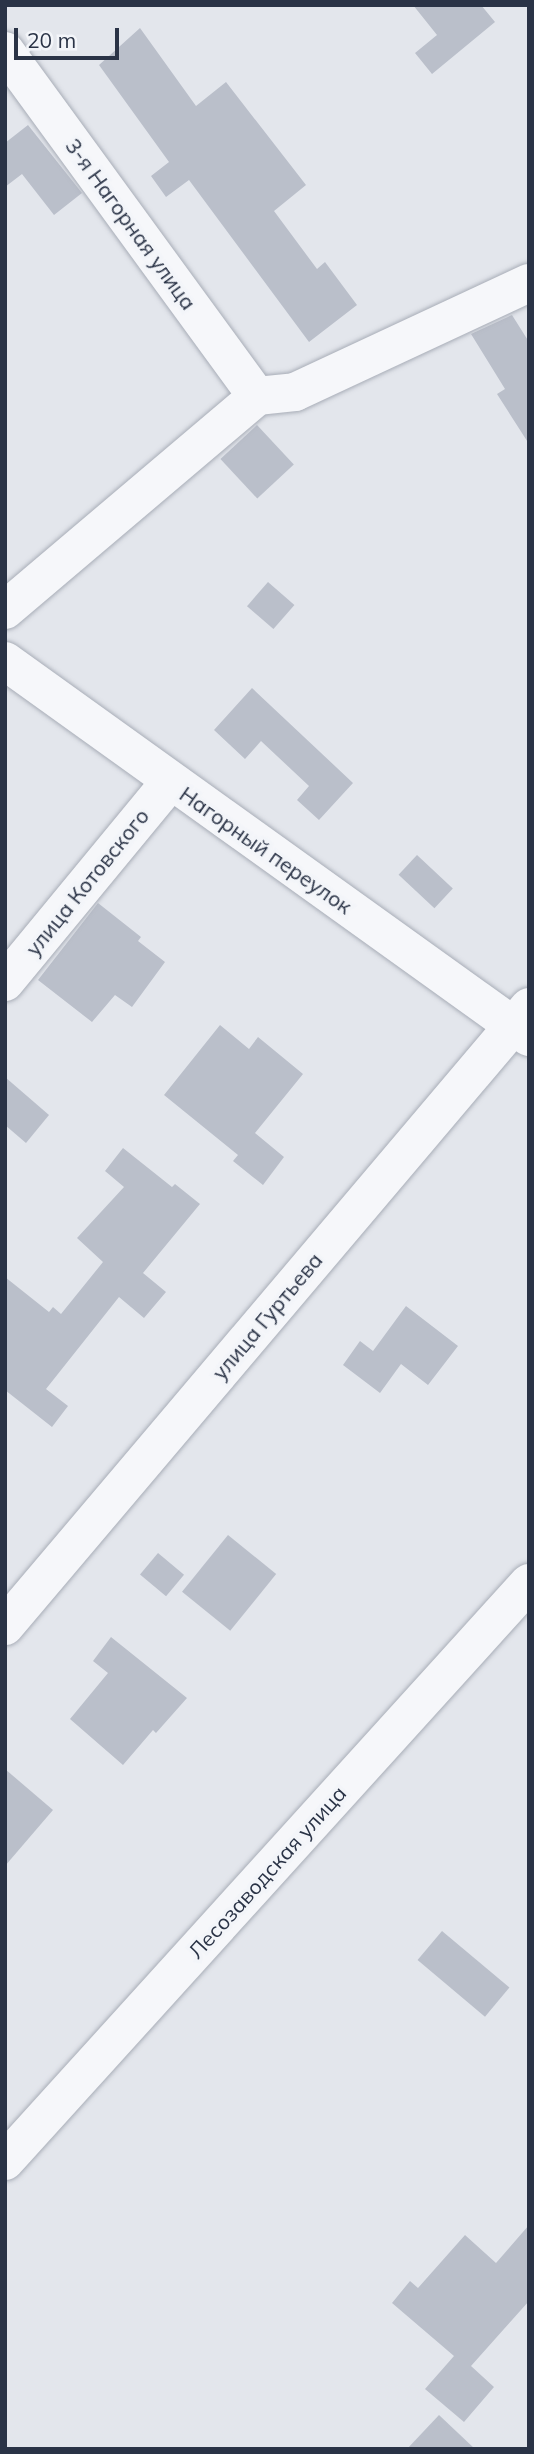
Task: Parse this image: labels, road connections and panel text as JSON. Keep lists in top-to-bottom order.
{
  "streets": {
    "street": [
      "3-я Нагорная улица",
      "Нагорный переулок",
      "улица Котовского",
      "улица Гуртьева",
      "Лесозаводская улица"
    ]
  },
  "crossings": [
    ["Нагорный переулок", "улица Котовского"],
    ["Нагорный переулок", "улица Гуртьева"]
  ],
  "scale_bar": "20 m"
}
